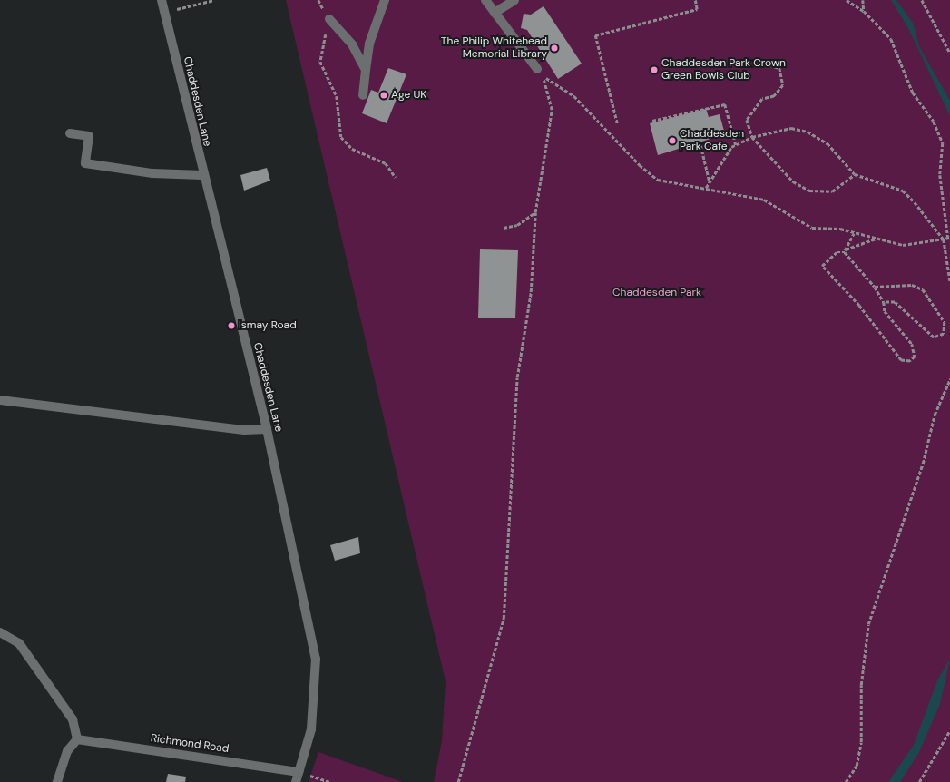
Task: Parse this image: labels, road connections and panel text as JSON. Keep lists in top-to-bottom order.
{
  "streets": {
    "street": ["Chaddesden Lane", "Richmond Road"]
  },
  "crossings": [
    ["Chaddesden Lane", "Richmond Road"]
  ],
  "parks": ["Chaddesden Park"],
  "places": [
    "The Philip Whitehead Memorial Library",
    "Chaddesden Park Crown Green Bowls Club",
    "Age UK",
    "Chaddesden Park Cafe",
    "Ismay Road"
  ]
}
